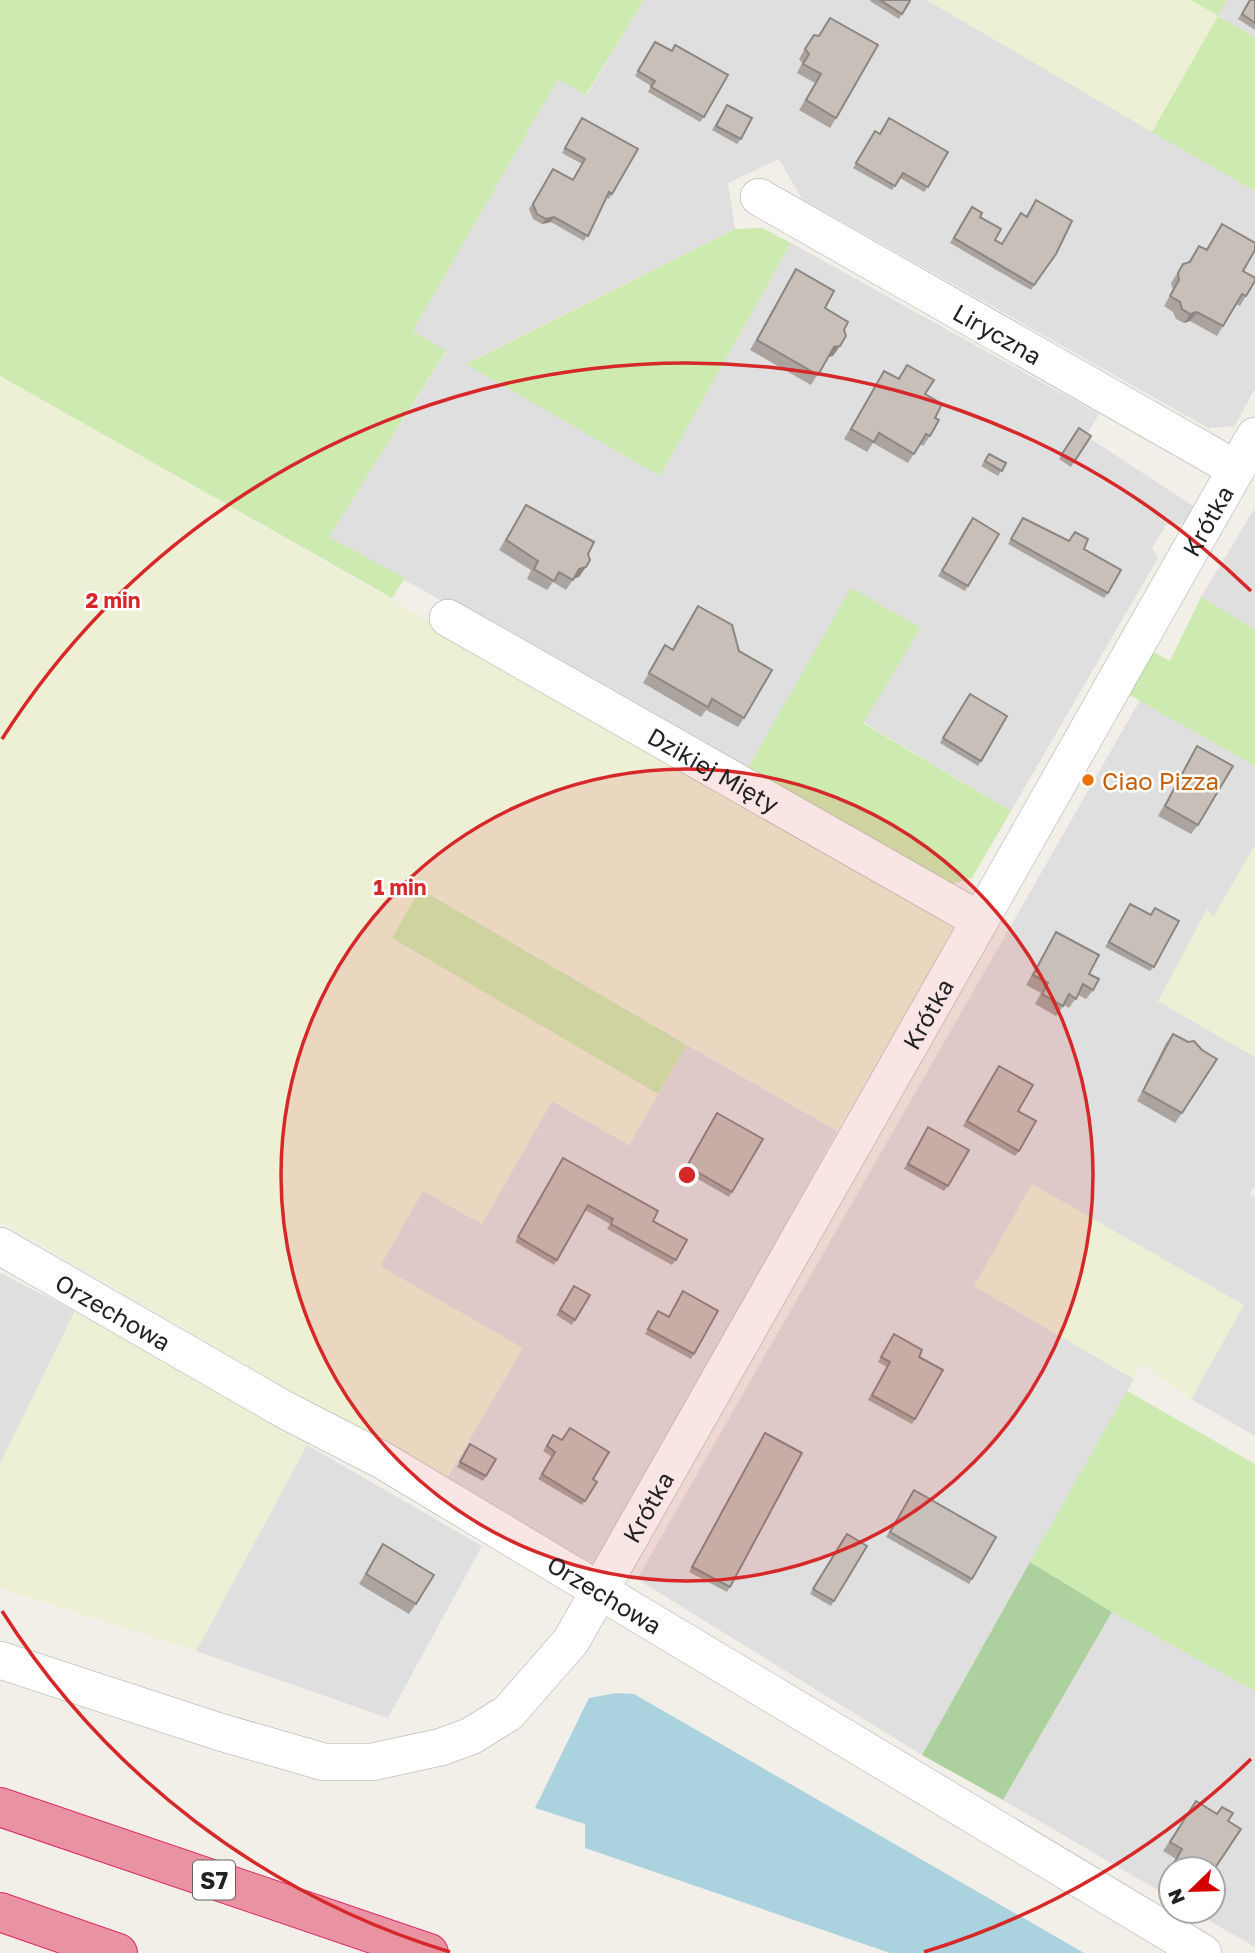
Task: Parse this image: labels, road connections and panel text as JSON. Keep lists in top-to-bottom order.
{
  "streets": {
    "highway": ["S7"],
    "street": [
      "Liryczna",
      "Krótka",
      "Dzikiej Mięty",
      "Orzechowa"
    ]
  },
  "crossings": [
    ["Liryczna", "Krótka"],
    ["Krótka", "Dzikiej Mięty"],
    ["Krótka", "Orzechowa"]
  ],
  "places": ["Ciao Pizza"],
  "north": "bottom left",
  "rings": ["2 min", "1 min"]
}
